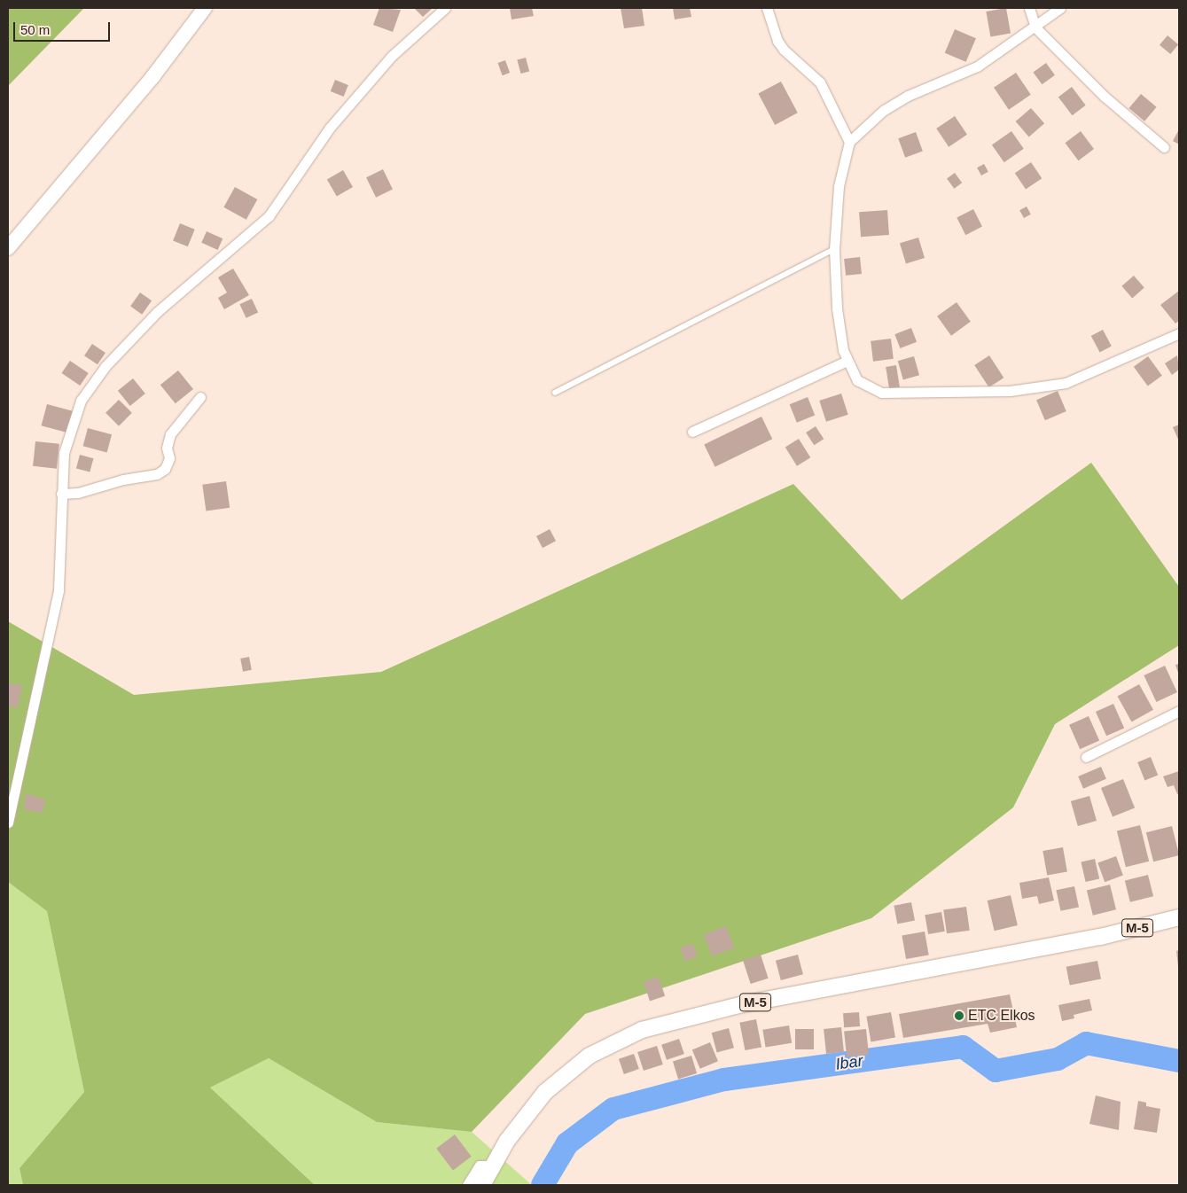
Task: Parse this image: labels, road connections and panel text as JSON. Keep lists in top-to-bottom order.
{
  "streets": {
    "main road": ["M-5"]
  },
  "water": ["Ibar"],
  "places": ["ETC Elkos"],
  "scale_bar": "50 m"
}
